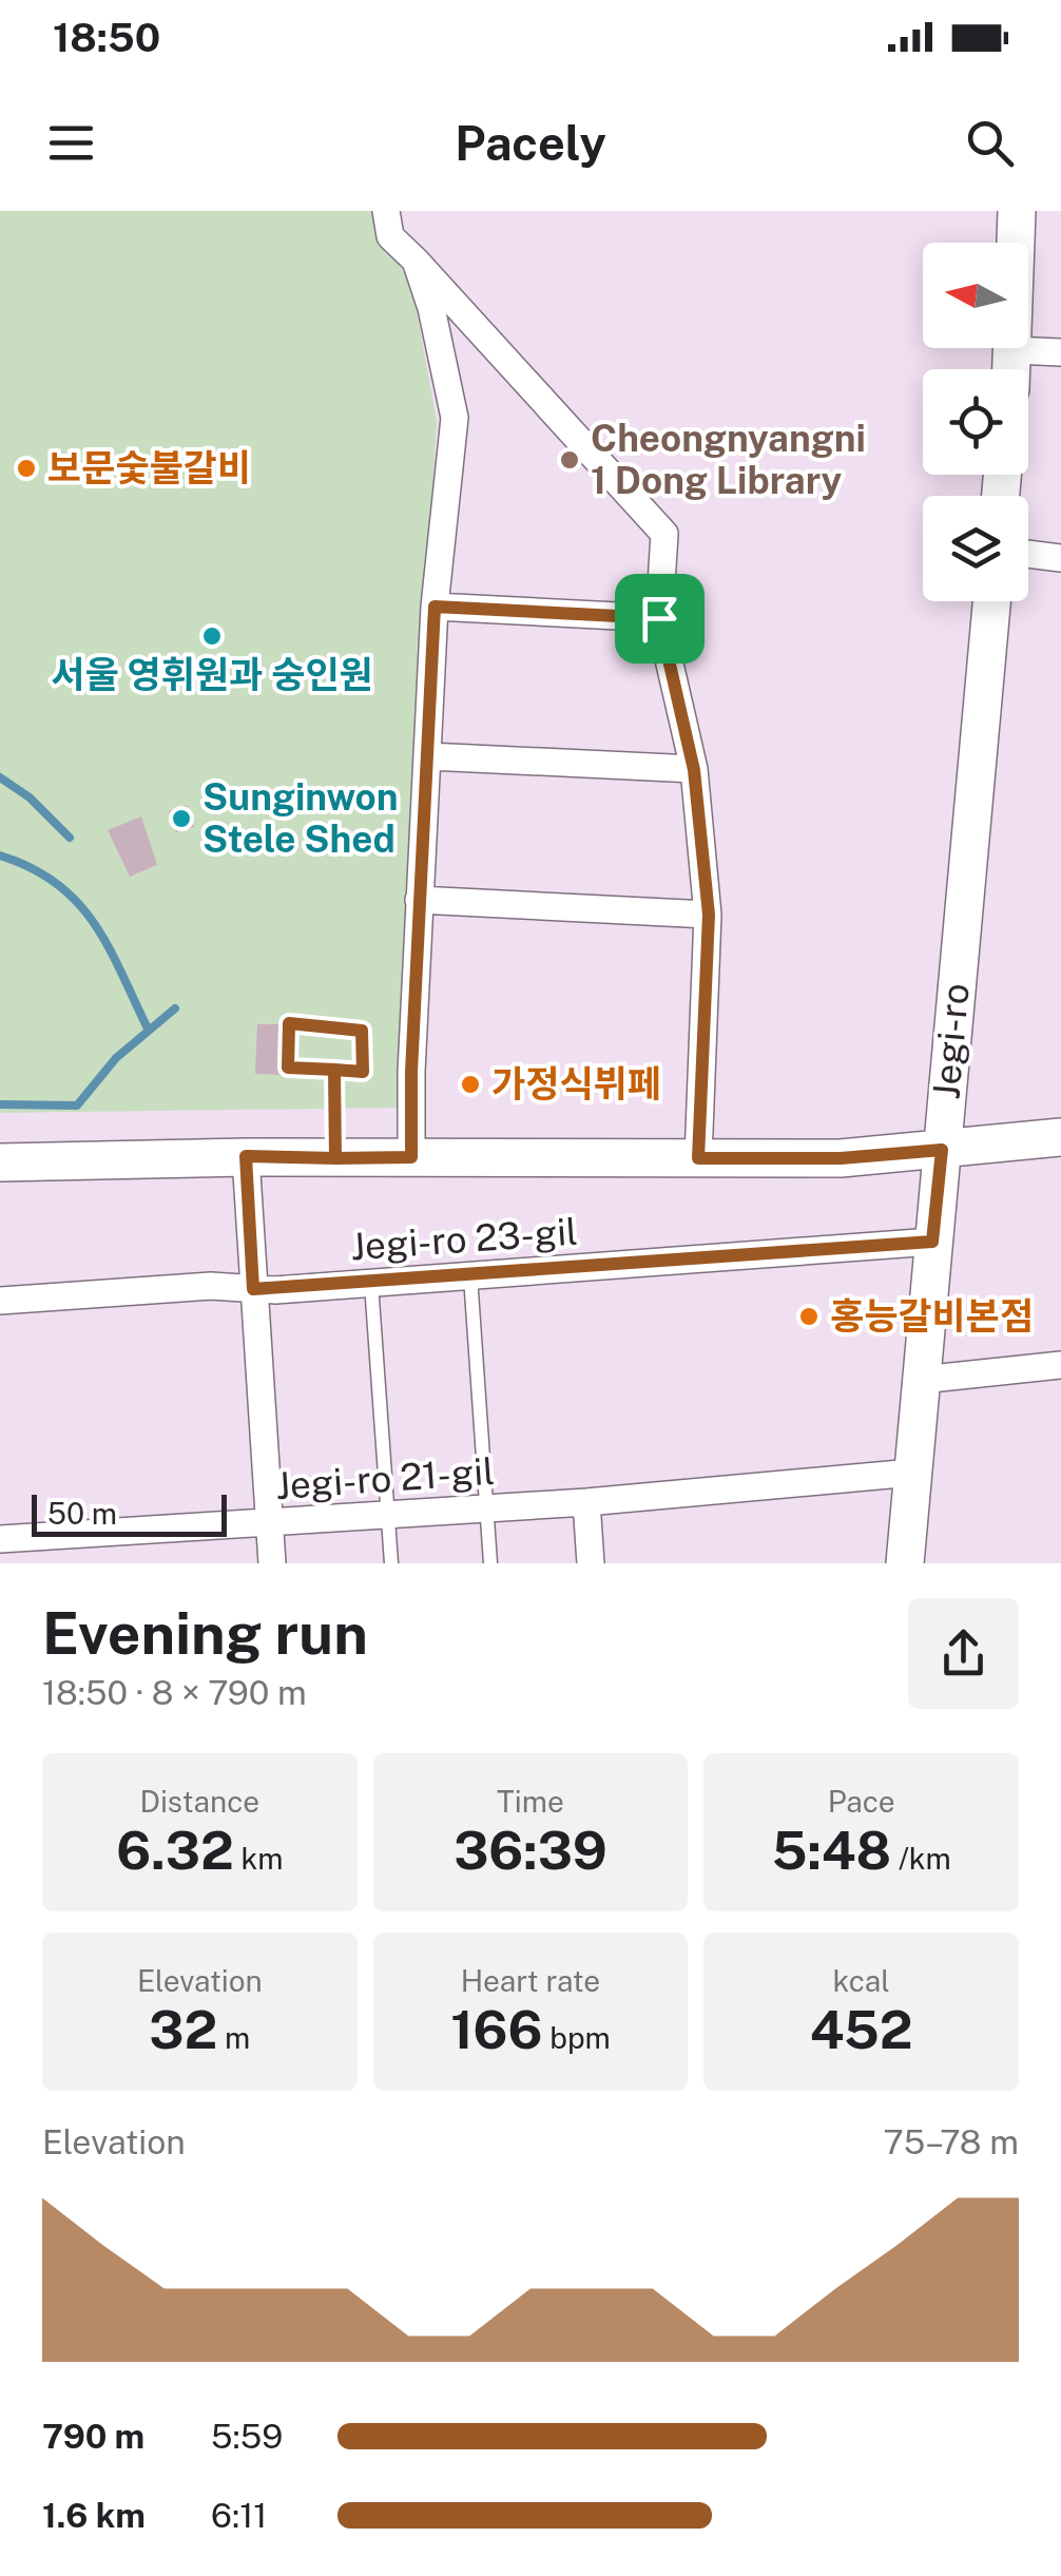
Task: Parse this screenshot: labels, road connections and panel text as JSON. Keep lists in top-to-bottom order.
{
  "streets": {
    "main road": ["Jegi-ro"],
    "street": ["Jegi-ro 23-gil", "Jegi-ro 21-gil"]
  },
  "crossings": [
    ["Jegi-ro", "Jegi-ro 23-gil"],
    ["Jegi-ro", "Jegi-ro 21-gil"]
  ],
  "places": [
    "Cheongnyangni 1 Dong Library",
    "보문숯불갈비",
    "서울 영휘원과 숭인원",
    "Sunginwon Stele Shed",
    "가정식뷔페",
    "홍능갈비본점"
  ],
  "scale_bar": "50 m",
  "north": "left",
  "page": {
    "status": "18:50",
    "header": "Pacely",
    "scale": "50 m",
    "heading": ["Evening run", "18:50 · 8 × 790 m"],
    "stats": [
      ["Distance", "6.32 km"],
      ["Time", "36:39"],
      ["Pace", "5:48 /km"],
      ["Elevation", "32 m"],
      ["Heart rate", "166 bpm"],
      ["kcal", "452"]
    ],
    "chart": ["Elevation", "75–78 m"],
    "list": [
      {
        "name": "790 m",
        "note": "5:59"
      },
      {
        "name": "1.6 km",
        "note": "6:11"
      }
    ]
  }
}
